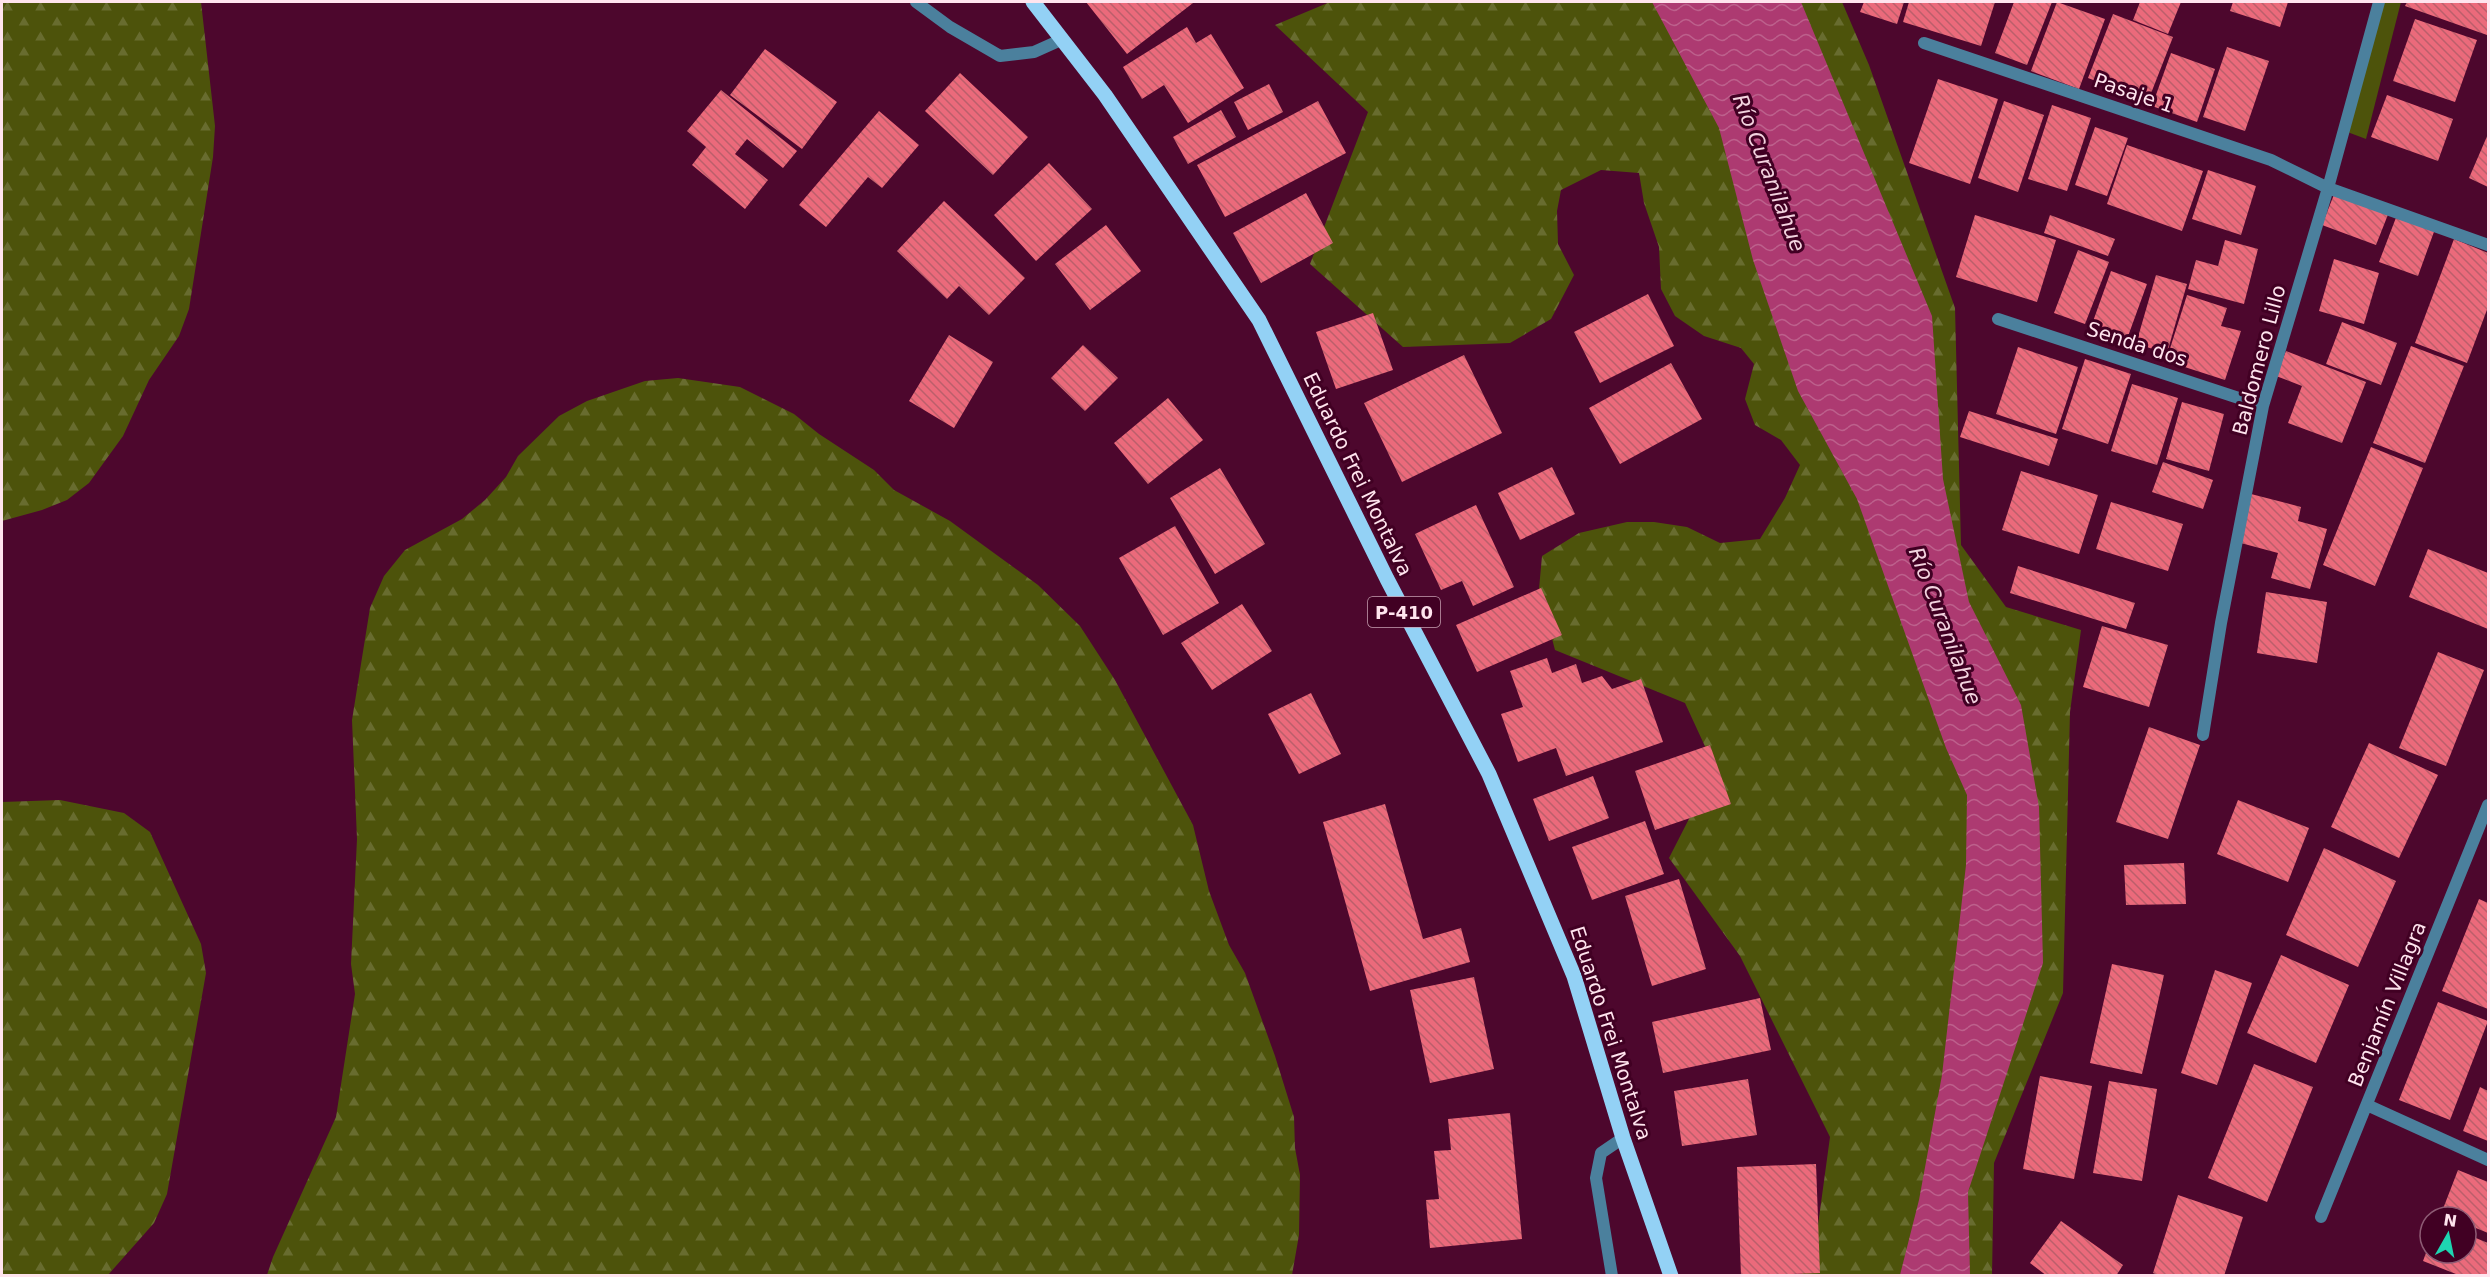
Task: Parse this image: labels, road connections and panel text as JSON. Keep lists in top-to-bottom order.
{
  "streets": {
    "main road": ["Eduardo Frei Montalva", "P-410"],
    "street": [
      "Pasaje 1",
      "Senda dos",
      "Baldomero Lillo",
      "Benjamín Villagra"
    ]
  },
  "crossings": [
    ["Pasaje 1", "Baldomero Lillo"],
    ["Senda dos", "Baldomero Lillo"]
  ],
  "water": ["Río Curanilahue"],
  "north": "top"
}
